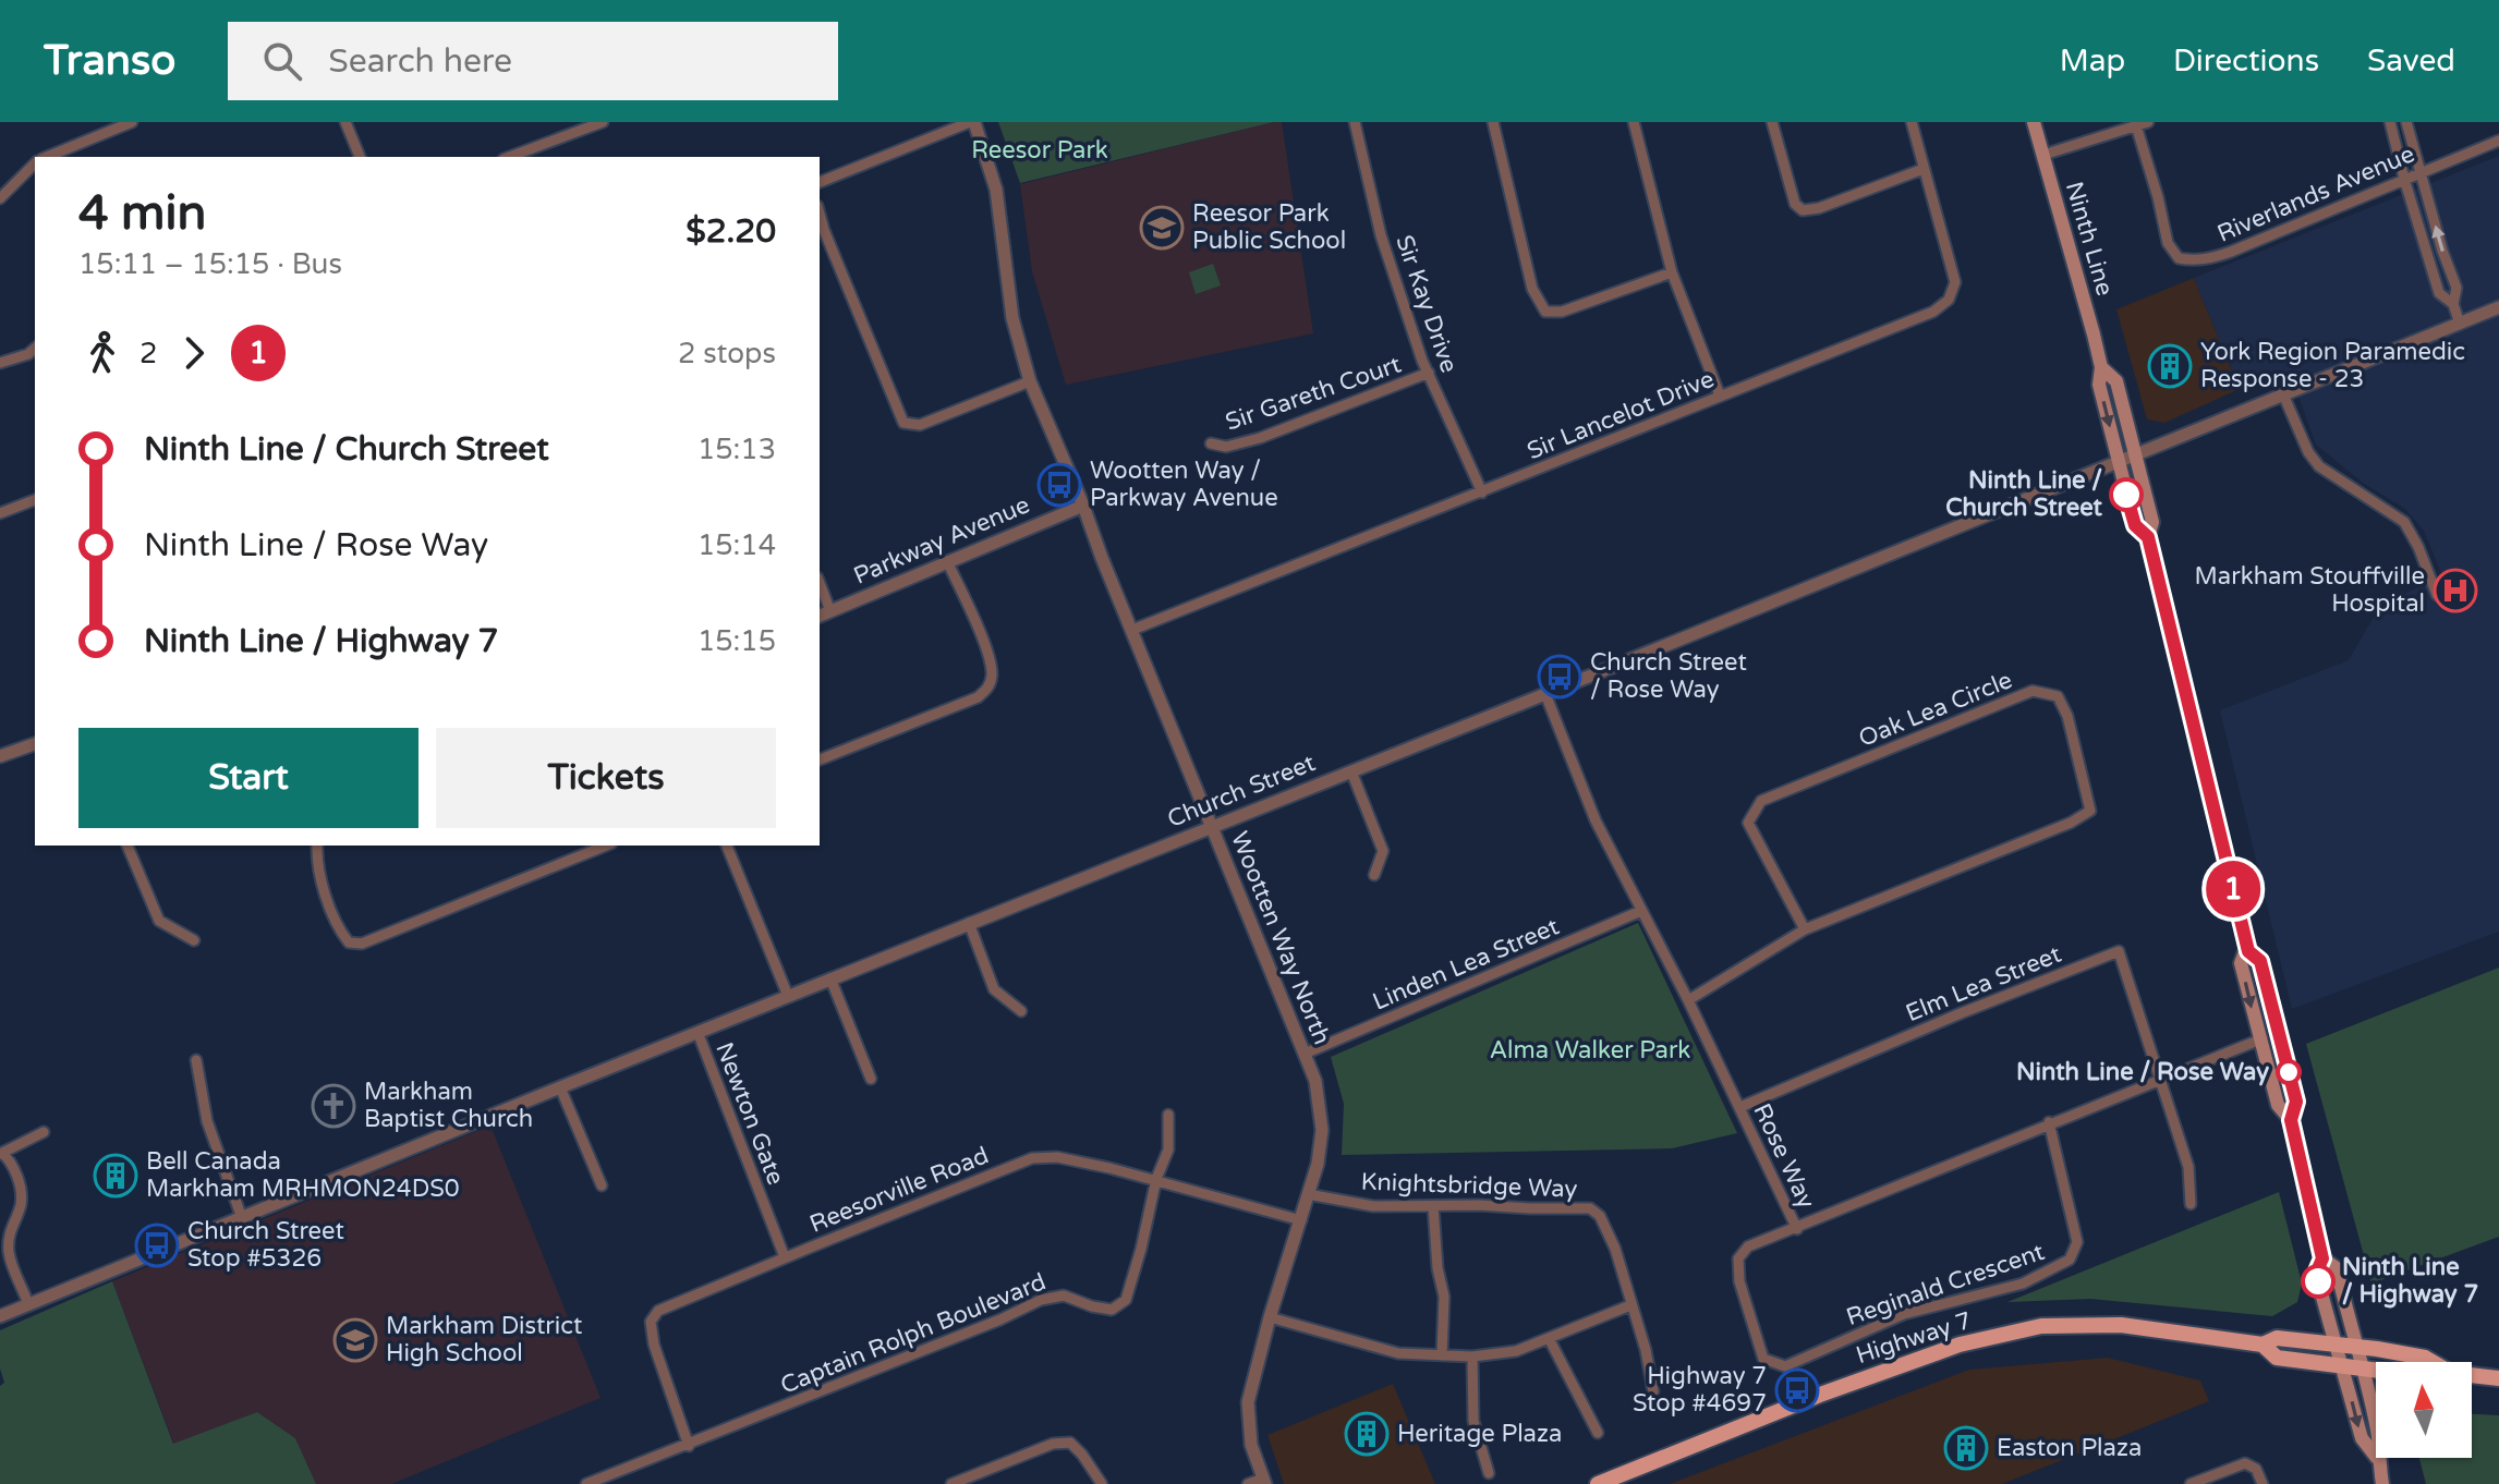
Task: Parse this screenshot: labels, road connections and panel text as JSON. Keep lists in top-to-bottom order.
{
  "streets": {
    "main road": ["Ninth Line", "Highway 7"],
    "street": [
      "Riverlands Avenue",
      "Sir Kay Drive",
      "Sir Gareth Court",
      "Sir Lancelot Drive",
      "Parkway Avenue",
      "Oak Lea Circle",
      "Church Street",
      "Wootten Way North",
      "Linden Lea Street",
      "Elm Lea Street",
      "Newton Gate",
      "Rose Way",
      "Knightsbridge Way",
      "Reesorville Road",
      "Reginald Crescent",
      "Captain Rolph Boulevard"
    ]
  },
  "crossings": [
    ["Ninth Line", "Church Street"],
    ["Ninth Line", "Rose Way"],
    ["Ninth Line", "Highway 7"],
    ["Sir Kay Drive", "Sir Gareth Court"],
    ["Sir Kay Drive", "Sir Lancelot Drive"],
    ["Sir Lancelot Drive", "Wootten Way North"],
    ["Parkway Avenue", "Wootten Way North"],
    ["Oak Lea Circle", "Rose Way"],
    ["Church Street", "Wootten Way North"],
    ["Church Street", "Newton Gate"],
    ["Church Street", "Rose Way"],
    ["Wootten Way North", "Linden Lea Street"],
    ["Wootten Way North", "Knightsbridge Way"],
    ["Wootten Way North", "Reesorville Road"],
    ["Linden Lea Street", "Rose Way"],
    ["Elm Lea Street", "Rose Way"],
    ["Newton Gate", "Reesorville Road"],
    ["Rose Way", "Reginald Crescent"],
    ["Reesorville Road", "Captain Rolph Boulevard"]
  ],
  "parks": ["Reesor Park", "Alma Walker Park"],
  "places": {
    "school or university": ["Reesor Park Public School", "Markham District High School"],
    "building": [
      "York Region Paramedic Response - 23",
      "Bell Canada Markham MRHMON24DS0",
      "Heritage Plaza",
      "Easton Plaza"
    ],
    "bus stop": [
      "Wootten Way / Parkway Avenue",
      "Church Street / Rose Way",
      "Church Street Stop #5326",
      "Highway 7 Stop #4697"
    ],
    "other": ["Ninth Line / Church Street", "Ninth Line / Rose Way", "Ninth Line / Highway 7"],
    "hospital": ["Markham Stouffville Hospital"],
    "church": ["Markham Baptist Church"]
  },
  "lines": ["bus line 1"],
  "north": "top",
  "page": {
    "header": "Transo",
    "search": "Search here",
    "nav": ["Map", "Directions", "Saved"],
    "on_map": "1",
    "heading": ["4 min", "15:11 – 15:15 · Bus", "$2.20"],
    "legs": ["2", "1", "2 stops"],
    "list": [
      {
        "name": "Ninth Line / Church Street",
        "value": "15:13"
      },
      {
        "name": "Ninth Line / Rose Way",
        "value": "15:14"
      },
      {
        "name": "Ninth Line / Highway 7",
        "value": "15:15"
      }
    ],
    "buttons": ["Start", "Tickets"]
  }
}
